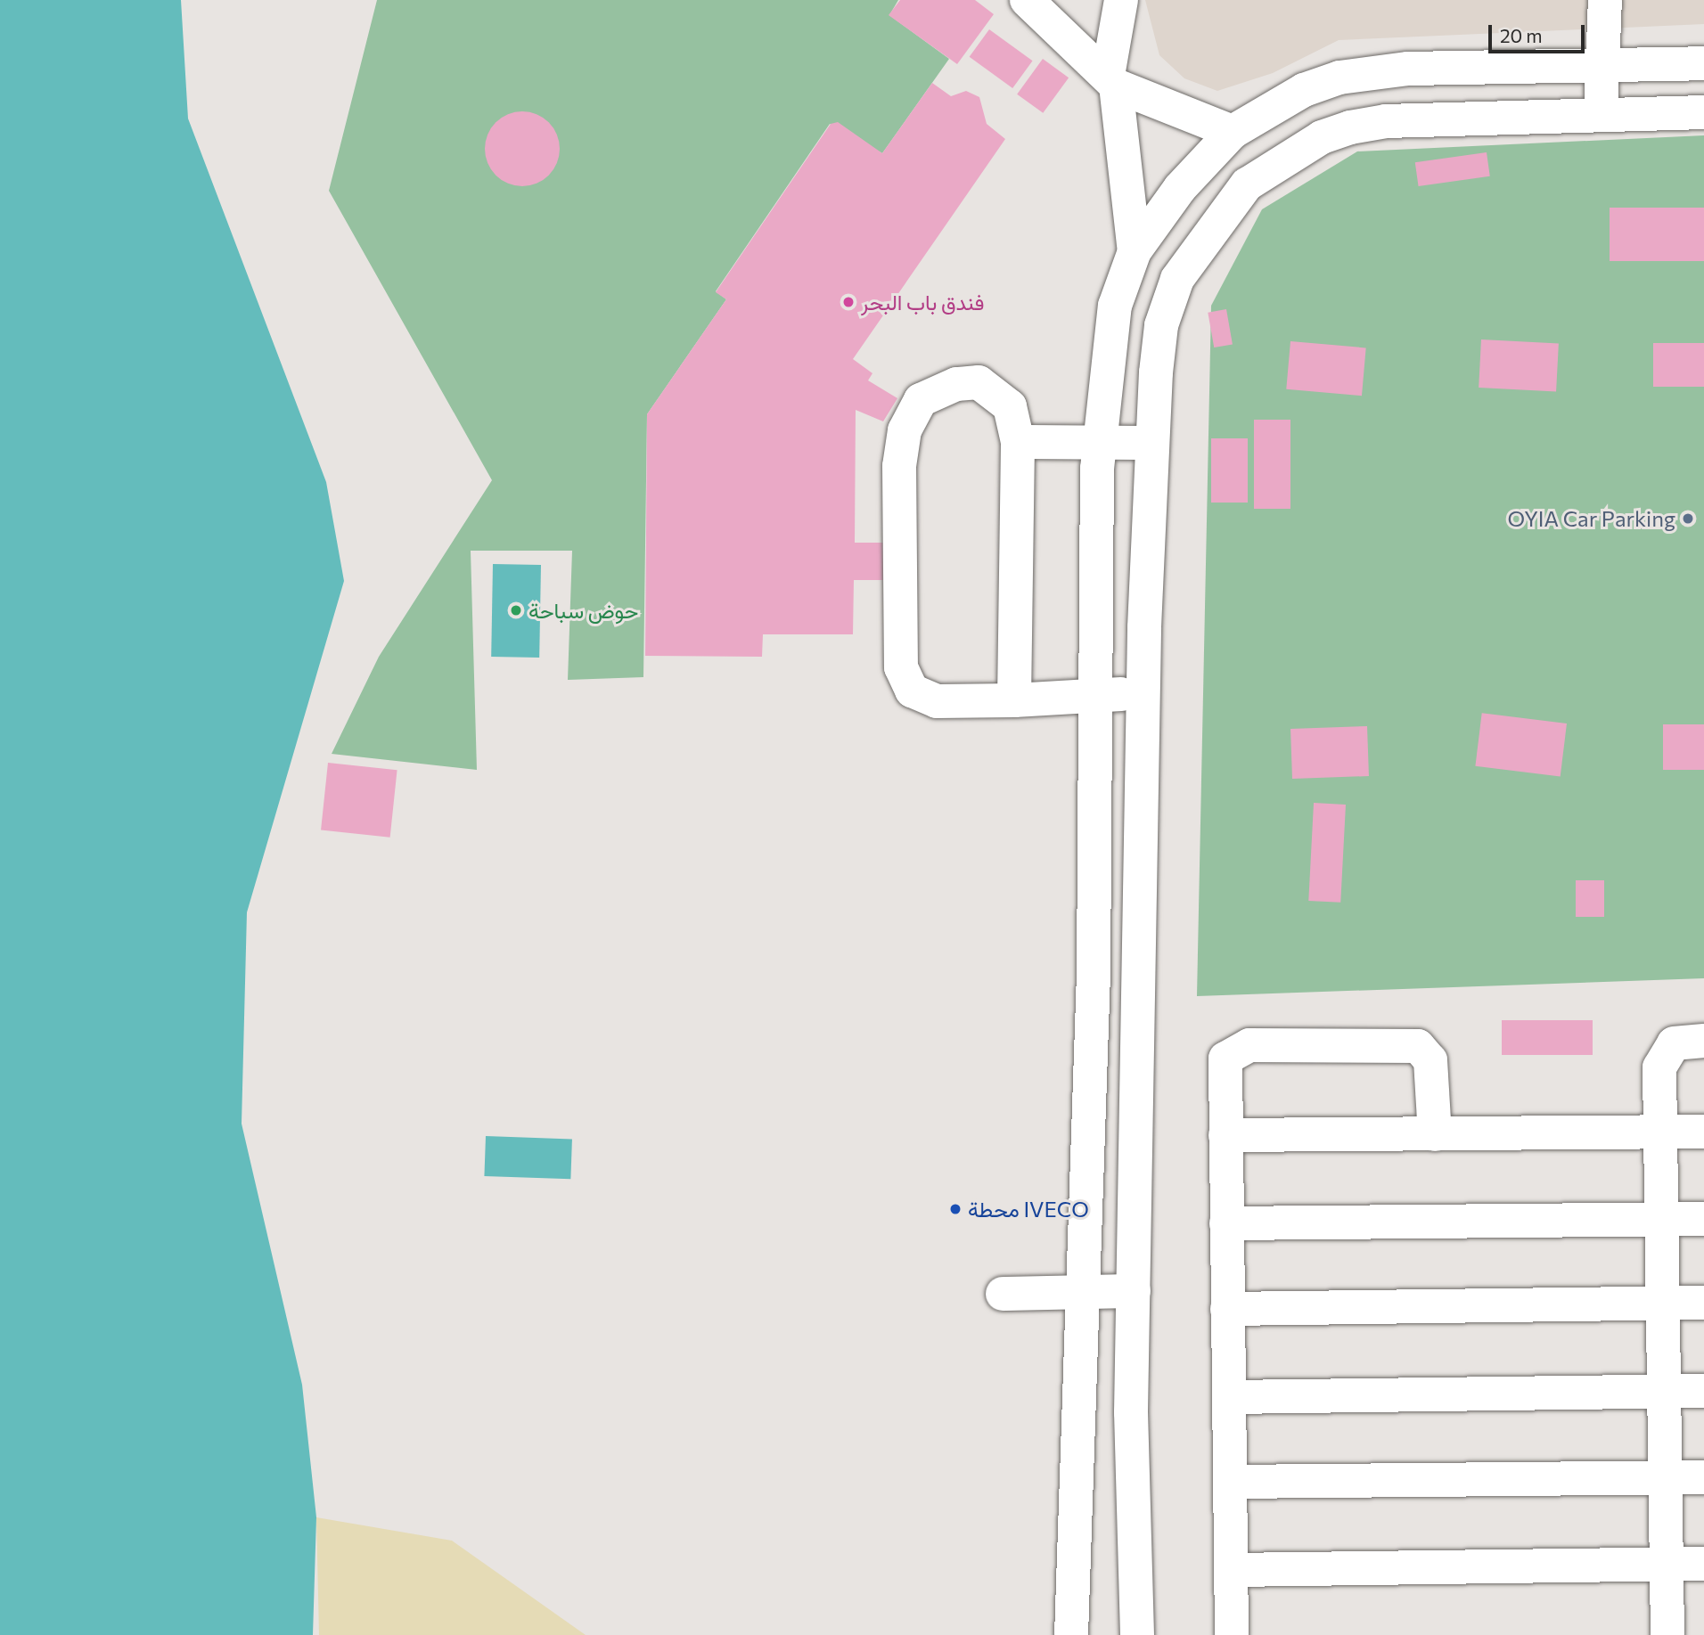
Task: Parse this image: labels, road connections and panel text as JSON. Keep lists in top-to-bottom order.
{
  "places": [
    "فندق باب البحر",
    "OYIA Car Parking",
    "حوض سباحة",
    "محطة IVECO"
  ],
  "scale_bar": "20 m"
}
